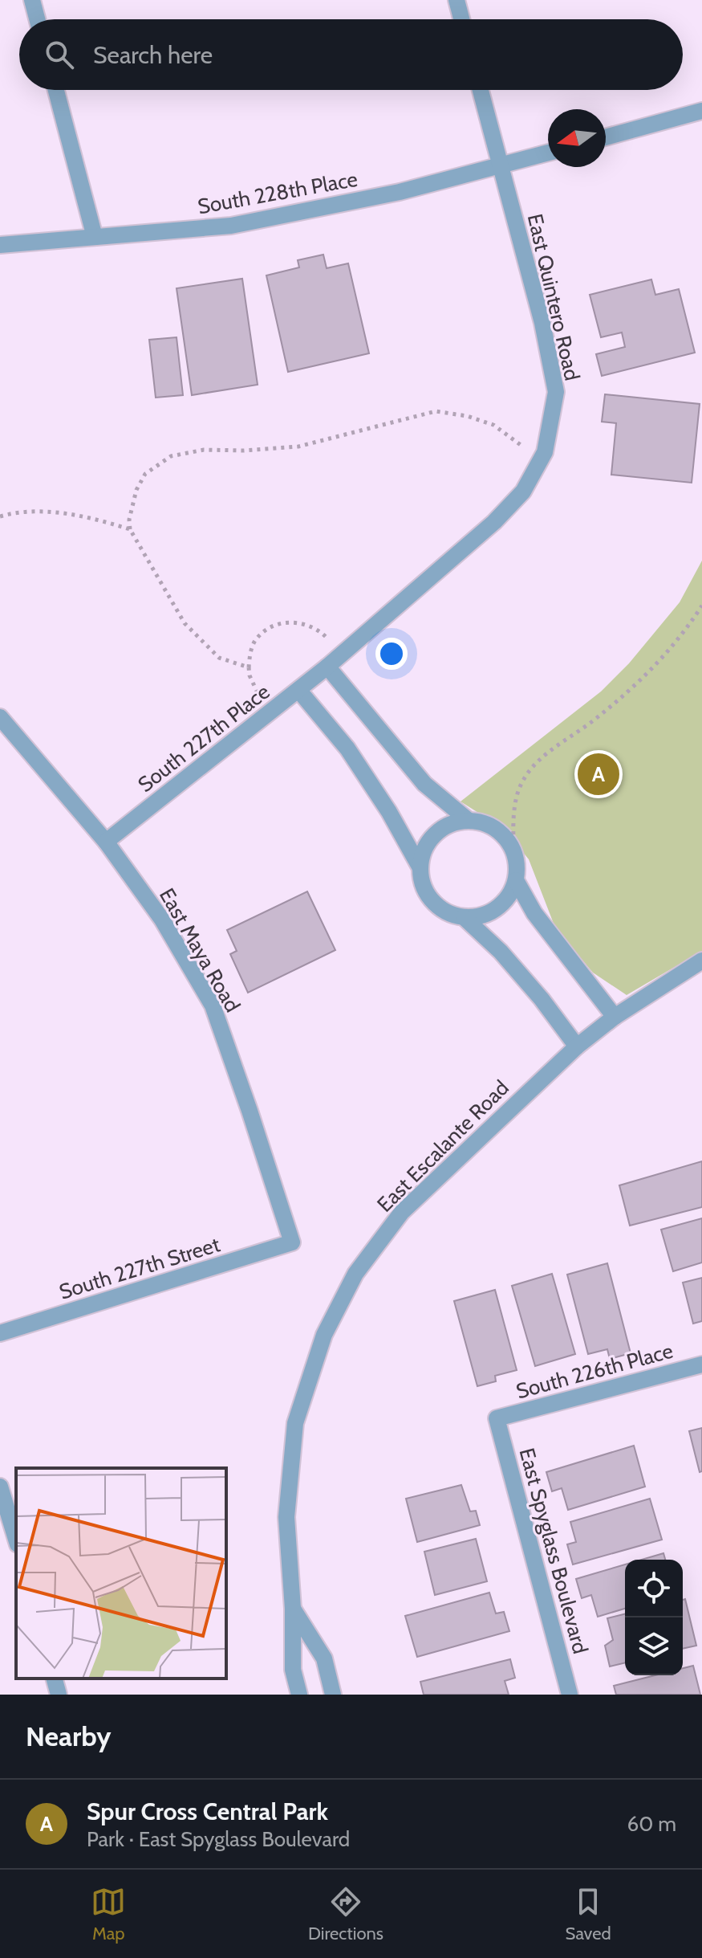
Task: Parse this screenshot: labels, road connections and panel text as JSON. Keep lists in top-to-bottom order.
{
  "streets": {
    "street": [
      "South 228th Place",
      "East Quintero Road",
      "South 227th Place",
      "East Maya Road",
      "East Escalante Road",
      "South 227th Street",
      "South 226th Place",
      "East Spyglass Boulevard"
    ]
  },
  "crossings": [
    ["South 228th Place", "East Quintero Road"],
    ["East Quintero Road", "South 227th Place"],
    ["South 227th Place", "East Maya Road"],
    ["East Maya Road", "South 227th Street"],
    ["South 226th Place", "East Spyglass Boulevard"]
  ],
  "north": "left",
  "page": {
    "search": "Search here",
    "pins": "A",
    "heading": "Nearby",
    "list": [
      {
        "mark": "A",
        "name": "Spur Cross Central Park",
        "note": "Park · East Spyglass Boulevard",
        "value": "60 m"
      }
    ],
    "nav": ["Map", "Directions", "Saved"]
  }
}
